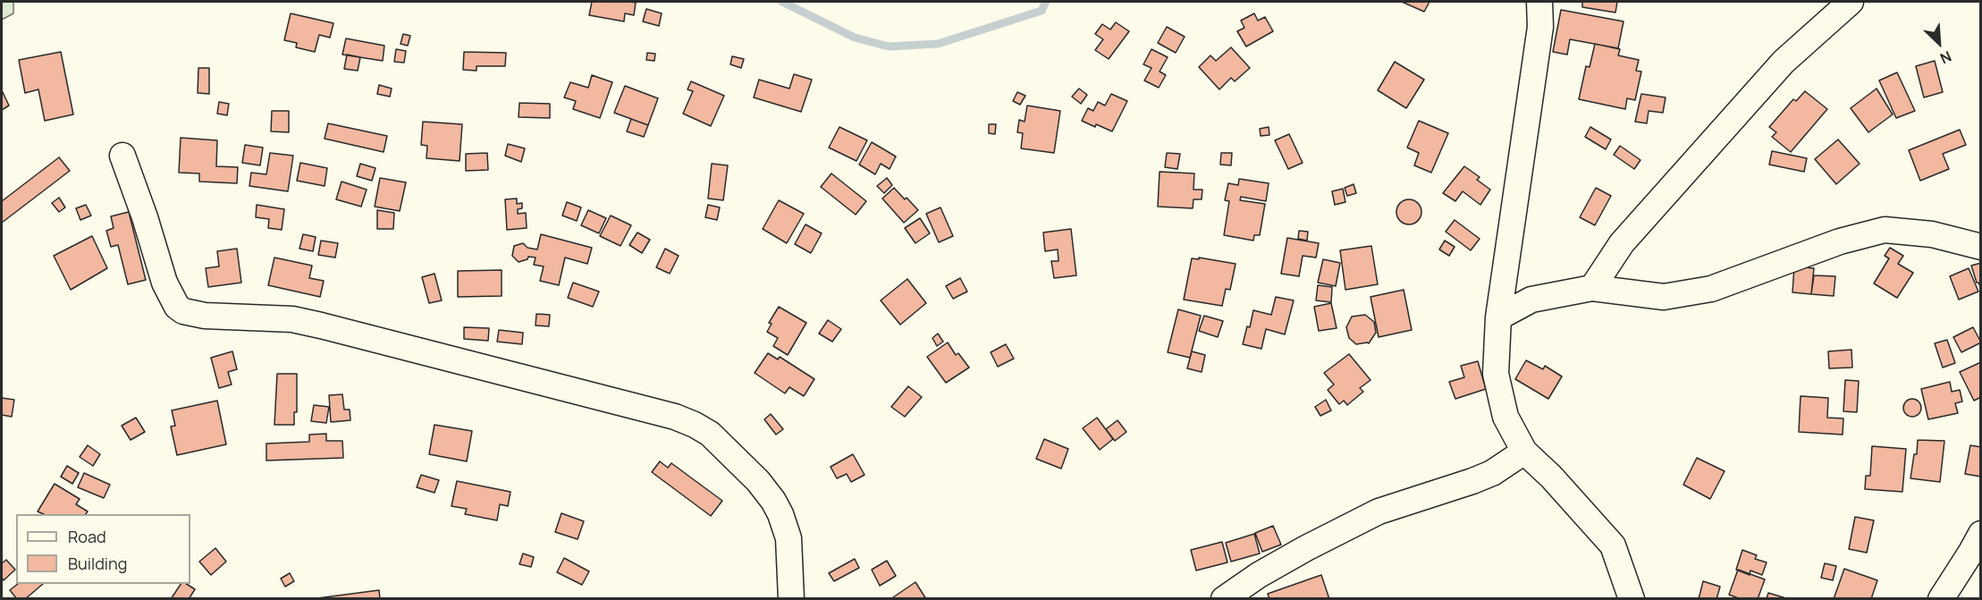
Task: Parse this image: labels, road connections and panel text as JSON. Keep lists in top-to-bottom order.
{
  "legend": ["Road", "Building"],
  "north": "bottom right"
}
